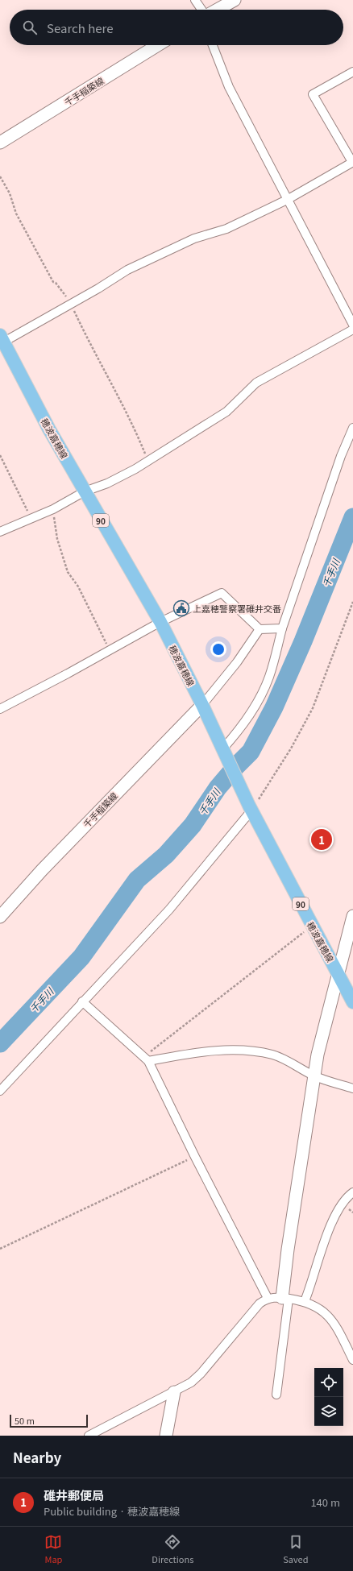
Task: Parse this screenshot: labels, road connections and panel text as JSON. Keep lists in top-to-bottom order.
{
  "streets": {
    "main road": ["千手稲築線", "穂波嘉穂線", "90"]
  },
  "crossings": [
    ["千手稲築線", "穂波嘉穂線"]
  ],
  "water": ["千手川"],
  "places": {
    "public building": ["上嘉穂警察署碓井交番"]
  },
  "scale_bar": "50 m",
  "page": {
    "search": "Search here",
    "pins": "1",
    "scale": "50 m",
    "heading": "Nearby",
    "list": [
      {
        "mark": "1",
        "name": "碓井郵便局",
        "note": "Public building · 穂波嘉穂線",
        "value": "140 m"
      }
    ],
    "nav": ["Map", "Directions", "Saved"]
  }
}
